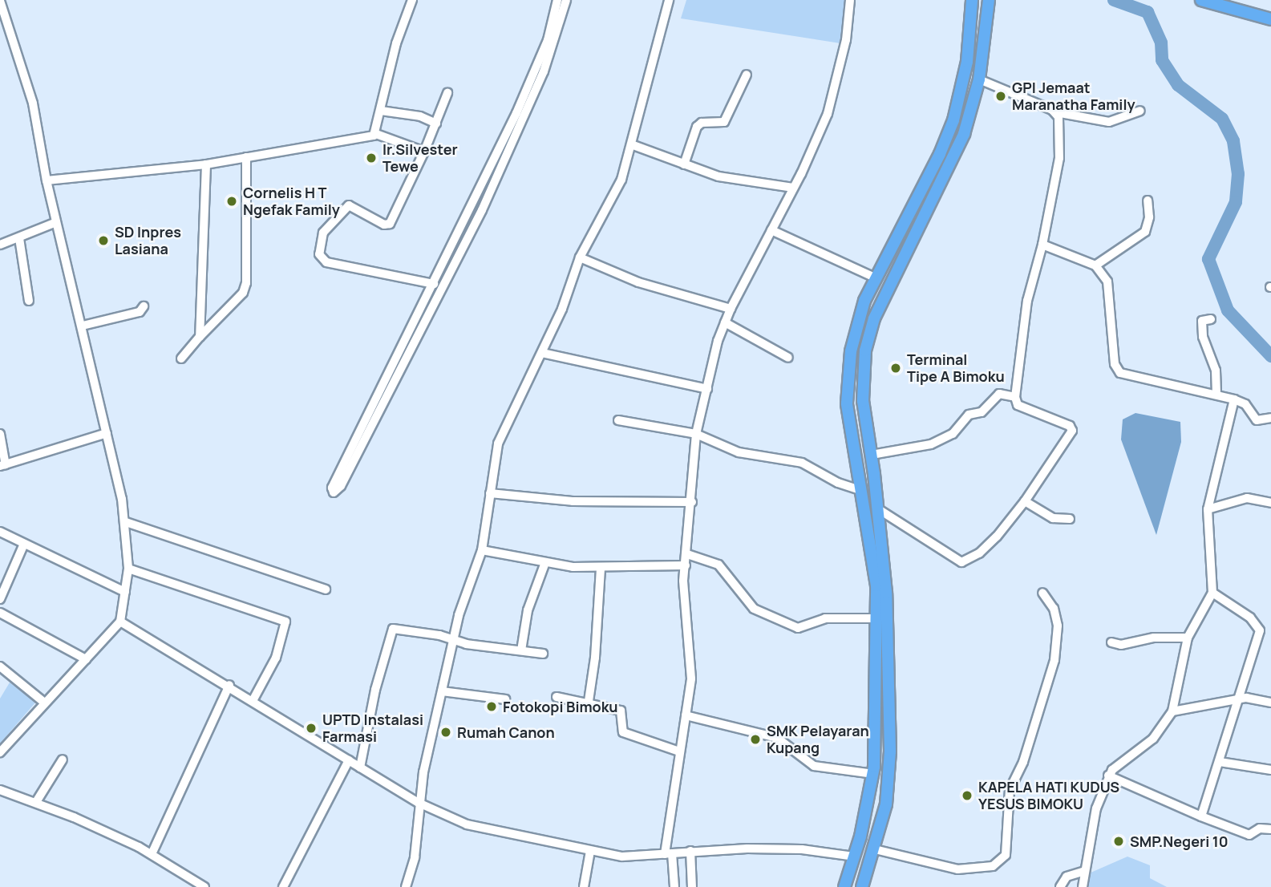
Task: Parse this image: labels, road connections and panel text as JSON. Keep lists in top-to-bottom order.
{
  "places": [
    "GPI Jemaat Maranatha Family",
    "Ir.Silvester Tewe",
    "Cornelis H T Ngefak Family",
    "SD Inpres Lasiana",
    "Terminal Tipe A Bimoku",
    "Fotokopi Bimoku",
    "UPTD Instalasi Farmasi",
    "Rumah Canon",
    "SMK Pelayaran Kupang",
    "KAPELA HATI KUDUS YESUS BIMOKU",
    "SMP.Negeri 10"
  ]
}
